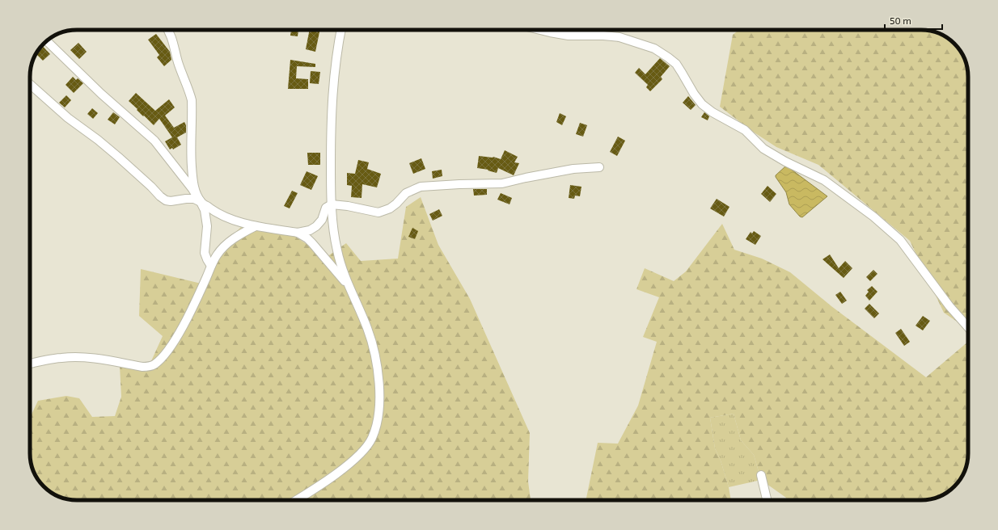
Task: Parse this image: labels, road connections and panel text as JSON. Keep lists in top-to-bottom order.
{
  "scale_bar": "50 m"
}
